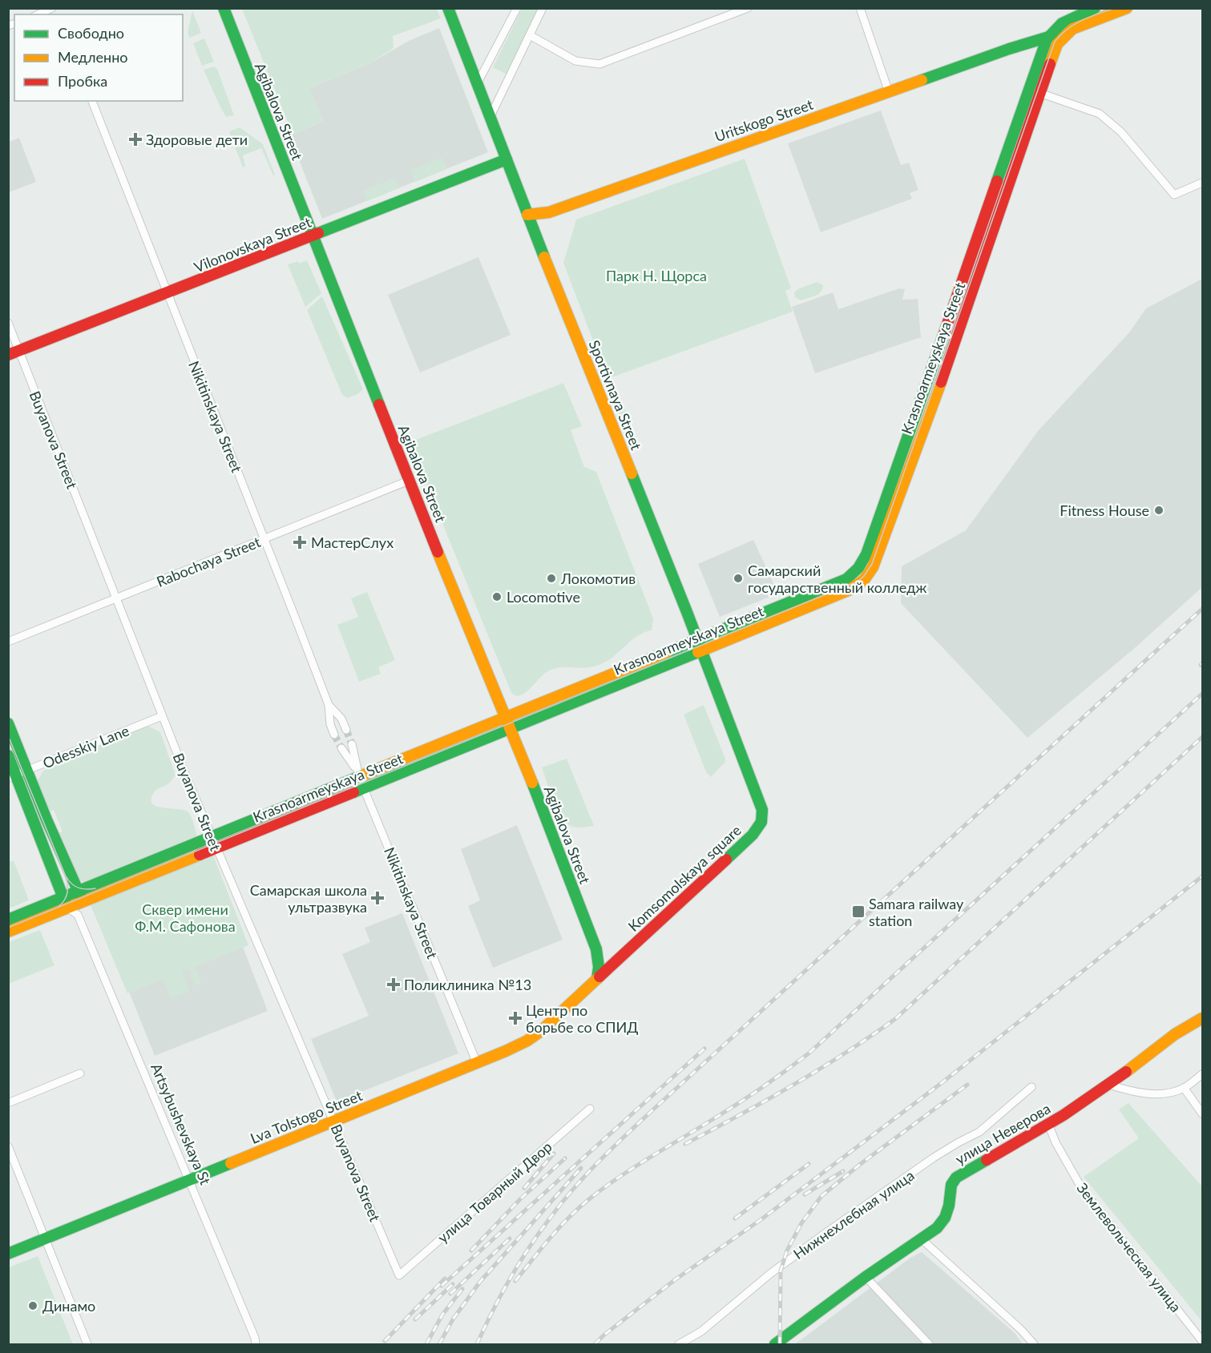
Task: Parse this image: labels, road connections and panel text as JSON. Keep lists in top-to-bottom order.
{
  "streets": {
    "main road": [
      "Agibalova Street",
      "Uritskogo Street",
      "Vilonovskaya Street",
      "Krasnoarmeyskaya Street",
      "Sportivnaya Street",
      "Komsomolskaya square",
      "Lva Tolstogo Street",
      "улица Неверова"
    ],
    "street": [
      "Nikitinskaya Street",
      "Buyanova Street",
      "Rabochaya Street",
      "Odesskiy Lane",
      "Artsybushevskaya St",
      "улица Товарный Двор",
      "Нижнехлебная улица",
      "Землевольческая улица"
    ]
  },
  "crossings": [
    ["Agibalova Street", "Vilonovskaya Street"],
    ["Agibalova Street", "Krasnoarmeyskaya Street"],
    ["Agibalova Street", "Rabochaya Street"],
    ["Agibalova Street", "Komsomolskaya square"],
    ["Agibalova Street", "Lva Tolstogo Street"],
    ["Uritskogo Street", "Sportivnaya Street"],
    ["Vilonovskaya Street", "Sportivnaya Street"],
    ["Vilonovskaya Street", "Nikitinskaya Street"],
    ["Vilonovskaya Street", "Buyanova Street"],
    ["Krasnoarmeyskaya Street", "Sportivnaya Street"],
    ["Krasnoarmeyskaya Street", "Nikitinskaya Street"],
    ["Krasnoarmeyskaya Street", "Buyanova Street"],
    ["Sportivnaya Street", "Komsomolskaya square"],
    ["Nikitinskaya Street", "Rabochaya Street"],
    ["Nikitinskaya Street", "Lva Tolstogo Street"],
    ["Buyanova Street", "Rabochaya Street"],
    ["Buyanova Street", "Odesskiy Lane"],
    ["Buyanova Street", "Lva Tolstogo Street"],
    ["Buyanova Street", "улица Товарный Двор"],
    ["Komsomolskaya square", "Lva Tolstogo Street"],
    ["Lva Tolstogo Street", "Artsybushevskaya St"],
    ["улица Неверова", "Землевольческая улица"]
  ],
  "parks": ["Парк Н. Щорса", "Cквер имени Ф.М. Сафонова"],
  "places": {
    "health": [
      "Здоровые дети",
      "МастерСлух",
      "Самарская школа ультразвука",
      "Поликлиника №13",
      "Центр по борьбе со СПИД"
    ],
    "other": [
      "Fitness House",
      "Локомотив",
      "Самарский государственный колледж",
      "Locomotive",
      "Динамо"
    ],
    "transit": ["Samara railway station"]
  },
  "legend": ["Свободно", "Медленно", "Пробка"]
}
